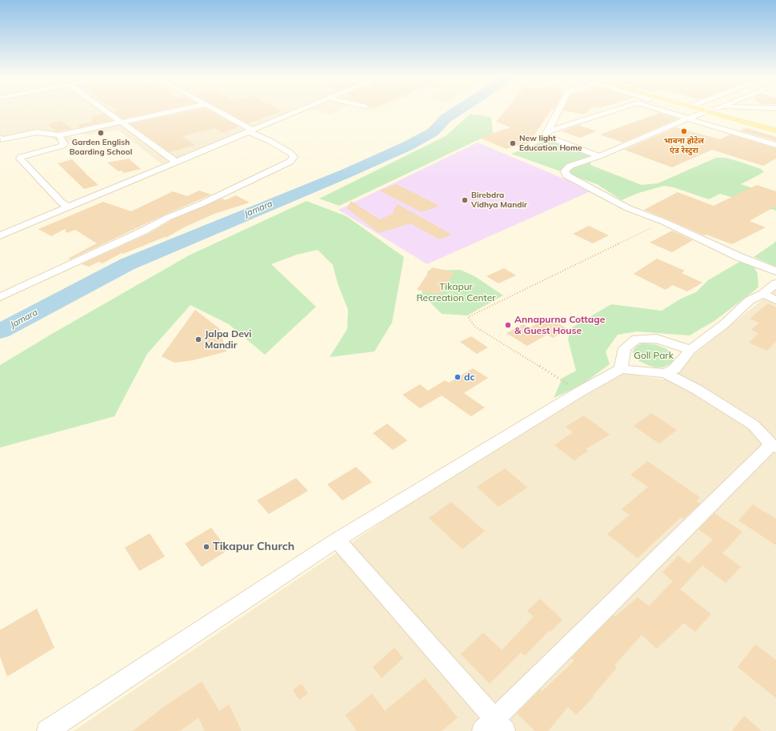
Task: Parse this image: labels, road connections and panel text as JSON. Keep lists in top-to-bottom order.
{
  "water": ["Jamara"],
  "parks": ["Tikapur Recreation Center", "Goll Park"],
  "places": [
    "भावना होटेल एंड रेस्टुरा",
    "Garden English Boarding School",
    "New light Education Home",
    "Birebdra Vidhya Mandir",
    "Annapurna Cottage & Guest House",
    "Jalpa Devi Mandir",
    "dc",
    "Tikapur Church"
  ]
}
